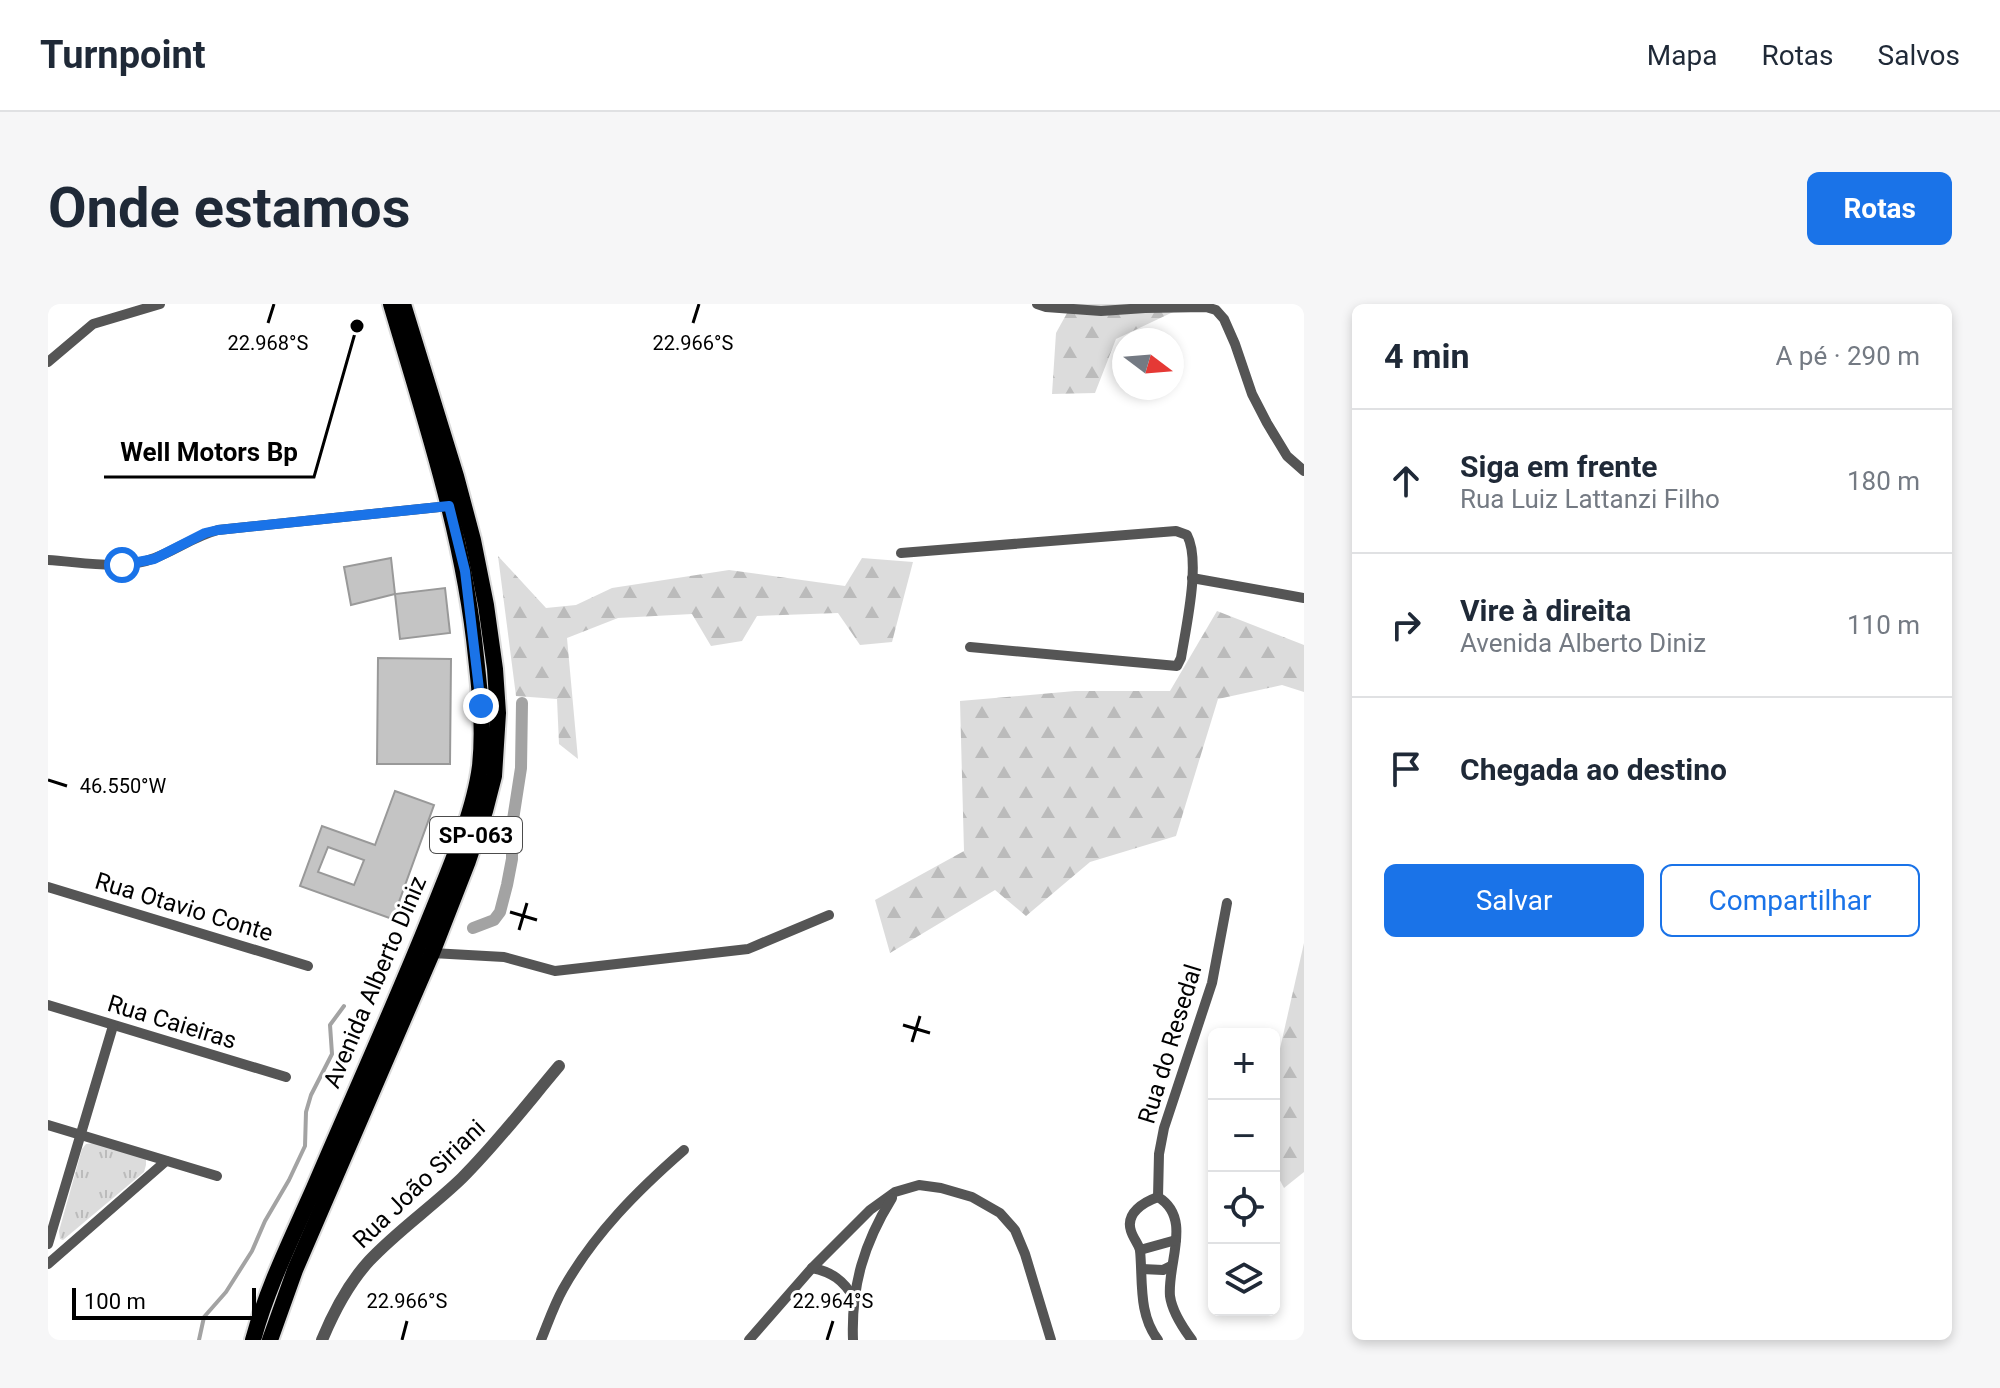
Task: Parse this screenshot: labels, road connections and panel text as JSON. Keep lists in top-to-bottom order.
{
  "streets": {
    "main road": ["SP-063", "Avenida Alberto Diniz"],
    "street": [
      "Rua Otavio Conte",
      "Rua Caieiras",
      "Rua do Resedal",
      "Rua João Siriani"
    ]
  },
  "places": ["Well Motors Bp"],
  "scale_bar": "100 m",
  "north": "right",
  "page": {
    "header": "Turnpoint",
    "nav": ["Mapa", "Rotas", "Salvos"],
    "buttons": [
      "Rotas",
      ["Salvar", "Compartilhar"]
    ],
    "title": "Onde estamos",
    "heading": ["4 min", "A pé · 290 m"],
    "list": [
      ["Siga em frente", "Rua Luiz Lattanzi Filho", "180 m"],
      ["Vire à direita", "Avenida Alberto Diniz", "110 m"],
      "Chegada ao destino"
    ],
    "map_buttons": ["+", "−"],
    "scale": "100 m"
  },
  "coordinates": [
    "22.968°S",
    "22.966°S",
    "46.550°W",
    "22.964°S"
  ]
}
